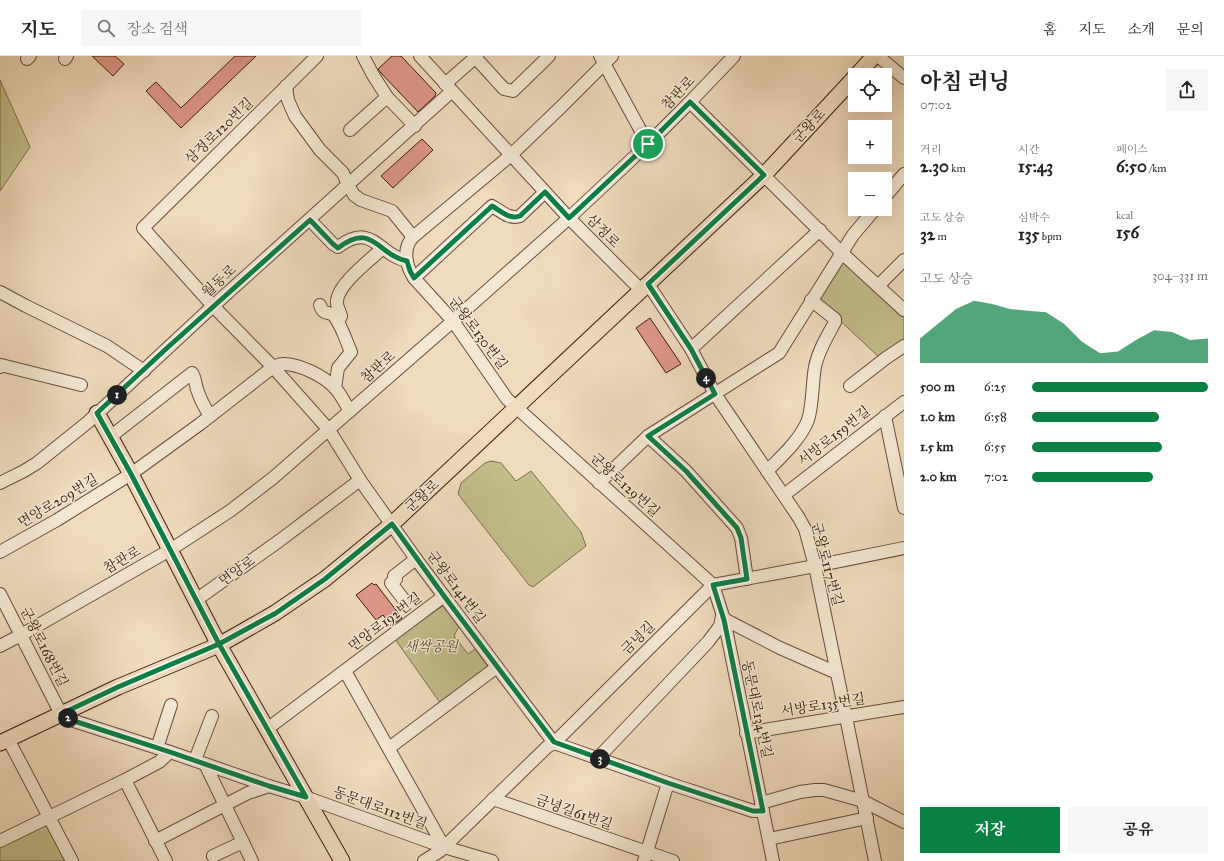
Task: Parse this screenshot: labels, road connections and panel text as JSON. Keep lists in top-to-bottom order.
{
  "streets": {
    "main road": ["군왕로"],
    "street": [
      "참판로",
      "삼정로120번길",
      "삼정로",
      "월동로",
      "군왕로130번길",
      "서방로159번길",
      "군왕로129번길",
      "면앙로209번길",
      "군왕로117번길",
      "면앙로",
      "군왕로141번길",
      "면앙로192번길",
      "금녕길",
      "군왕로168번길",
      "서방로135번길",
      "동문대로134번길",
      "동문대로112번길",
      "금녕길61번길"
    ]
  },
  "crossings": [
    ["참판로", "삼정로"],
    ["참판로", "군왕로130번길"],
    ["참판로", "군왕로141번길"],
    ["참판로", "군왕로168번길"],
    ["군왕로", "삼정로"],
    ["군왕로", "군왕로130번길"],
    ["군왕로", "군왕로129번길"],
    ["군왕로", "군왕로117번길"],
    ["군왕로", "군왕로141번길"],
    ["군왕로", "군왕로168번길"],
    ["군왕로", "동문대로112번길"],
    ["삼정로120번길", "군왕로141번길"],
    ["삼정로", "월동로"],
    ["삼정로", "군왕로117번길"],
    ["월동로", "군왕로141번길"],
    ["군왕로130번길", "군왕로129번길"],
    ["서방로159번길", "군왕로117번길"],
    ["군왕로129번길", "금녕길"],
    ["군왕로129번길", "동문대로134번길"],
    ["군왕로117번길", "서방로135번길"],
    ["군왕로117번길", "동문대로134번길"],
    ["면앙로", "군왕로141번길"],
    ["군왕로141번길", "면앙로192번길"],
    ["군왕로141번길", "금녕길"],
    ["면앙로192번길", "동문대로112번길"],
    ["금녕길", "동문대로134번길"],
    ["금녕길", "동문대로112번길"],
    ["금녕길", "금녕길61번길"],
    ["군왕로168번길", "동문대로112번길"],
    ["서방로135번길", "동문대로134번길"]
  ],
  "parks": ["새싹공원"],
  "page": {
    "header": "지도",
    "search": "장소 검색",
    "nav": [
      "홈",
      "지도",
      "소개",
      "문의"
    ],
    "heading": ["아침 러닝", "07:02"],
    "map_buttons": ["+", "−"],
    "stats": [
      ["거리", "2.30 km"],
      ["시간", "15:43"],
      ["페이스", "6:50 /km"],
      ["고도 상승", "32 m"],
      ["심박수", "135 bpm"],
      ["kcal", "156"]
    ],
    "chart": ["고도 상승", "304–331 m"],
    "pins": [
      "4",
      "1",
      "2",
      "3"
    ],
    "list": [
      {
        "name": "500 m",
        "note": "6:25"
      },
      {
        "name": "1.0 km",
        "note": "6:58"
      },
      {
        "name": "1.5 km",
        "note": "6:55"
      },
      {
        "name": "2.0 km",
        "note": "7:02"
      }
    ],
    "buttons": ["저장", "공유"]
  }
}
